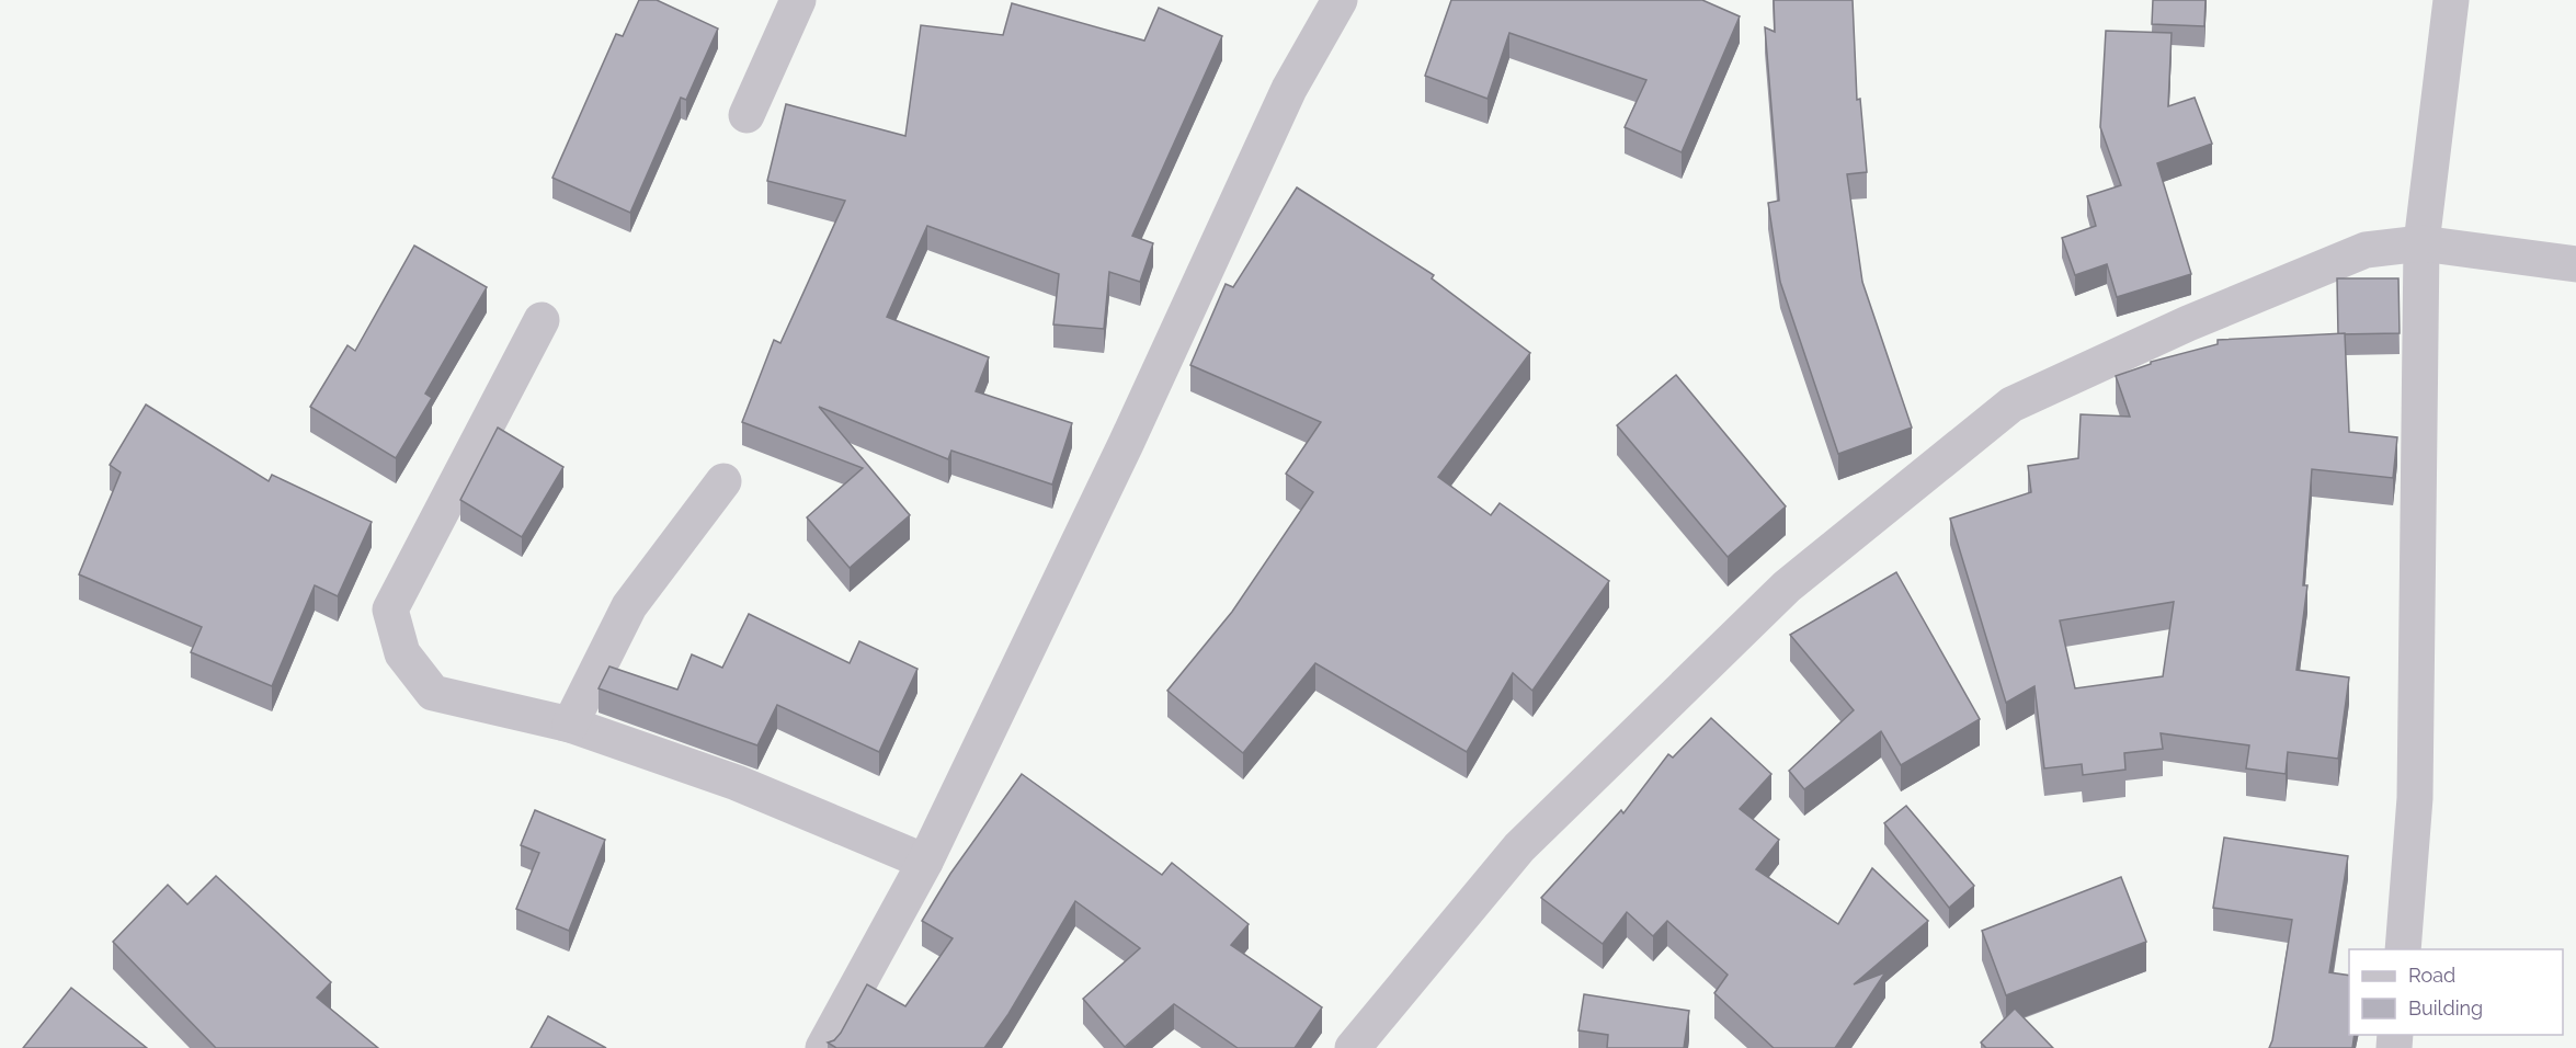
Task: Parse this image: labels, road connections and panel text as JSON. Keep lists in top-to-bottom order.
{
  "legend": ["Road", "Building"]
}
